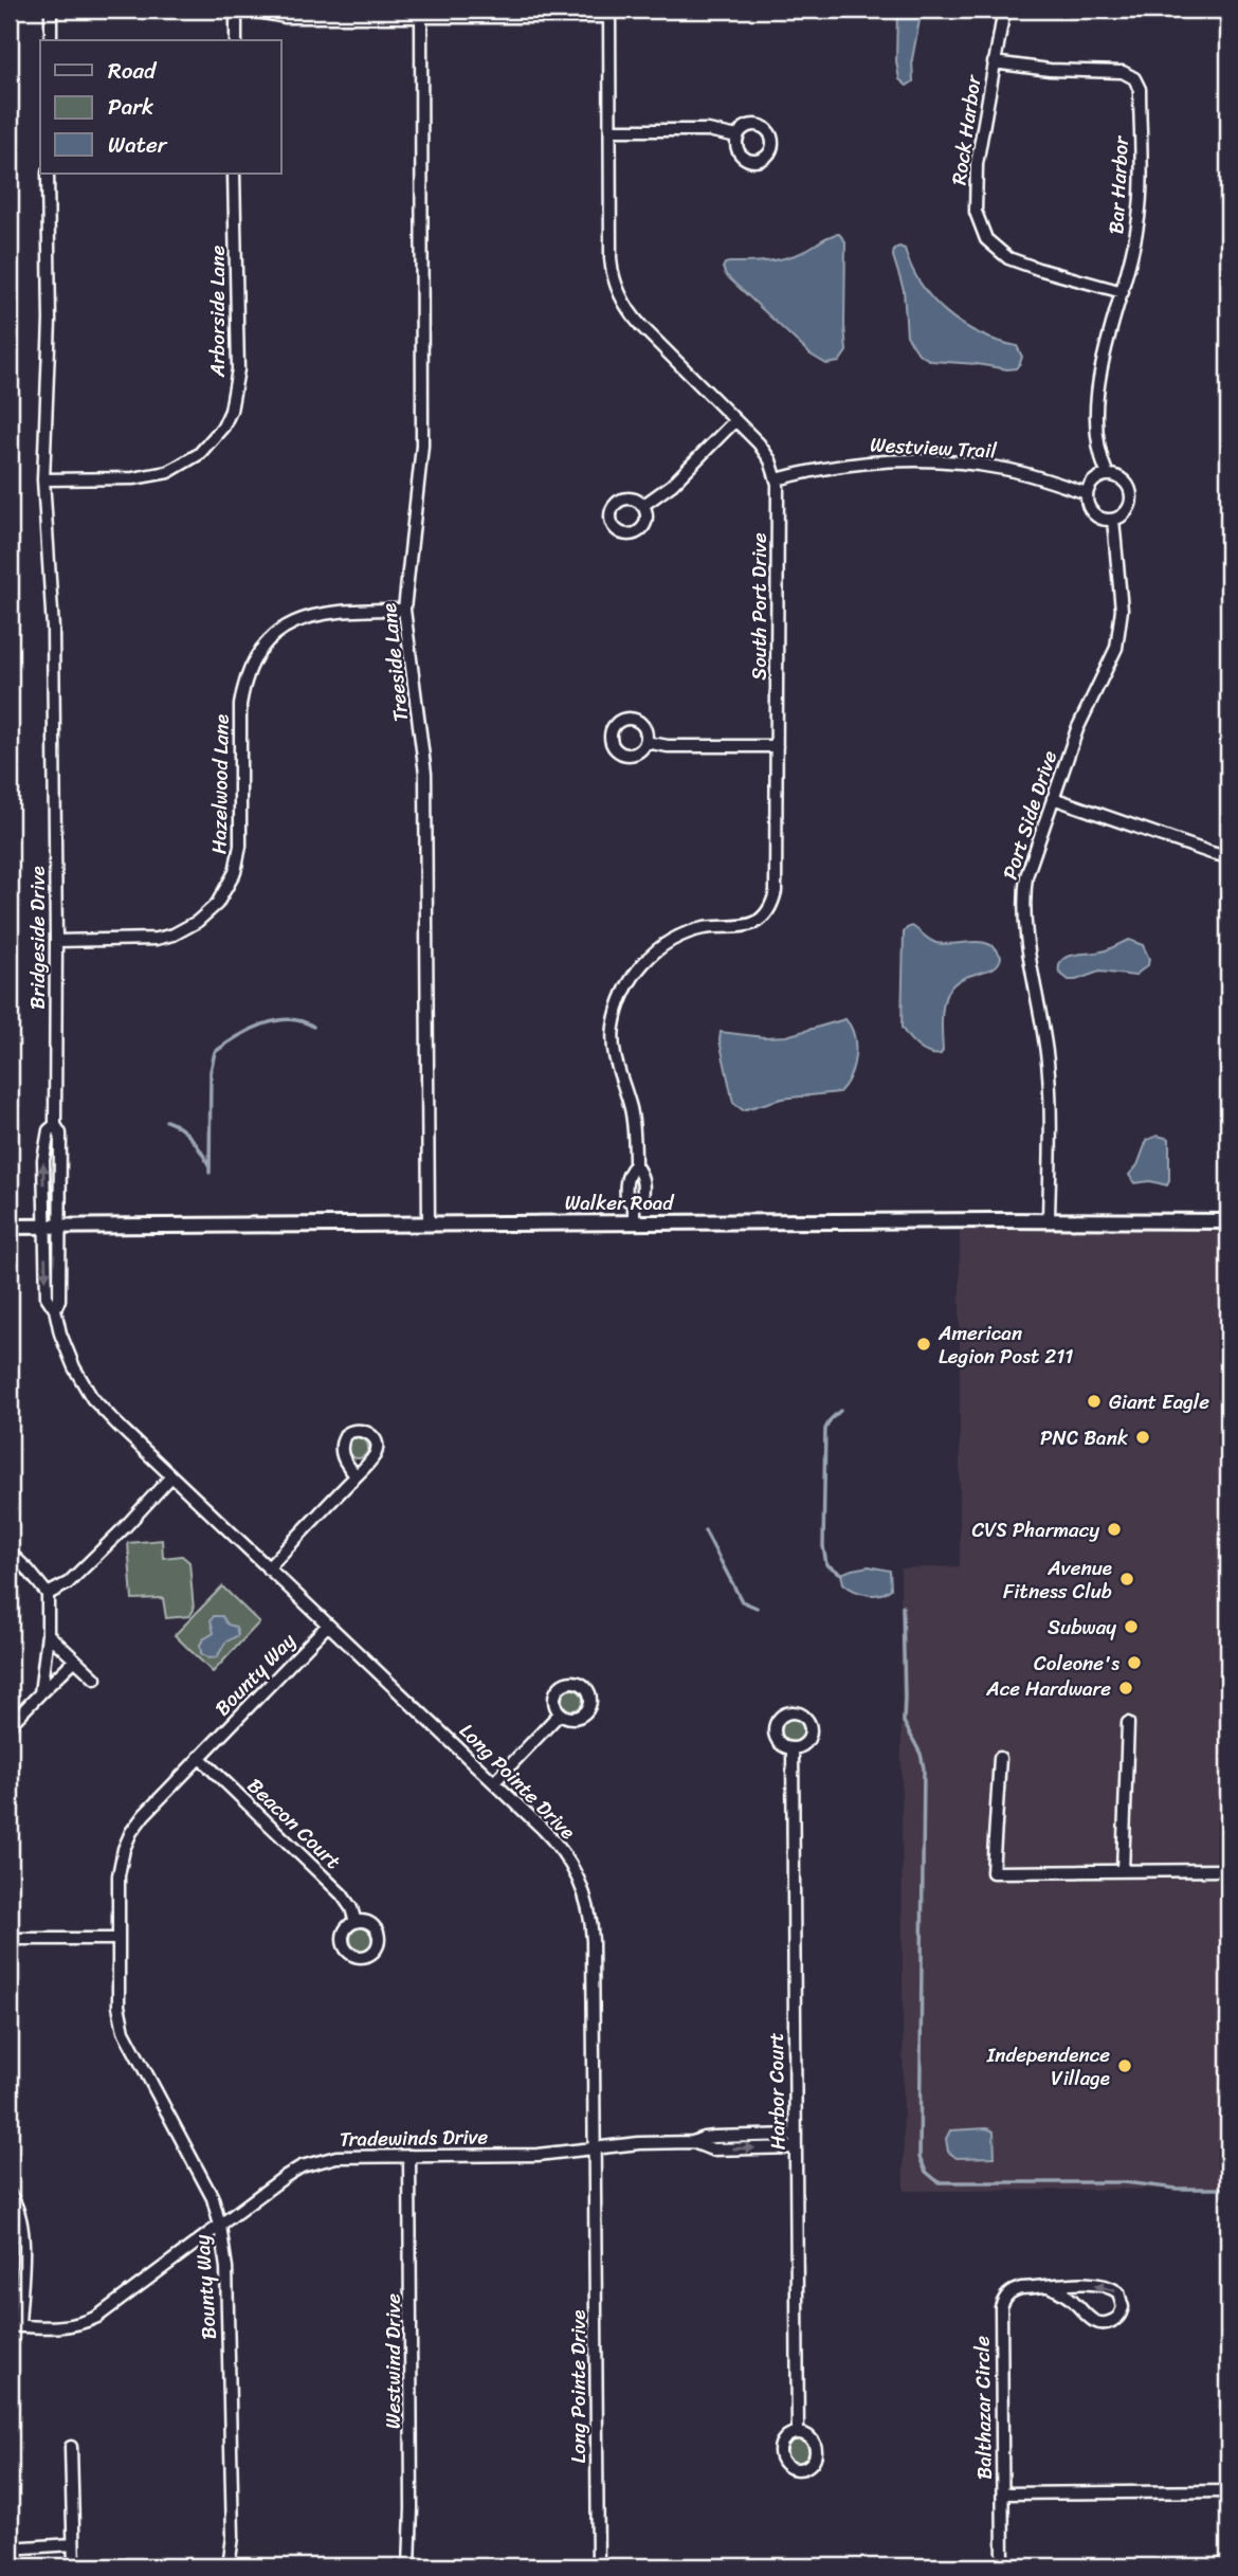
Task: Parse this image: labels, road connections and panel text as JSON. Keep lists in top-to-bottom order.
{
  "streets": {
    "street": [
      "Rock Harbor",
      "Bar Harbor",
      "Arborside Lane",
      "Westview Trail",
      "South Port Drive",
      "Treeside Lane",
      "Hazelwood Lane",
      "Port Side Drive",
      "Bridgeside Drive",
      "Walker Road",
      "Bounty Way",
      "Long Pointe Drive",
      "Beacon Court",
      "Harbor Court",
      "Tradewinds Drive",
      "Westwind Drive",
      "Balthazar Circle"
    ]
  },
  "crossings": [
    ["Rock Harbor", "Bar Harbor"],
    ["Bar Harbor", "Westview Trail"],
    ["Bar Harbor", "Port Side Drive"],
    ["Arborside Lane", "Bridgeside Drive"],
    ["Westview Trail", "South Port Drive"],
    ["Westview Trail", "Port Side Drive"],
    ["South Port Drive", "Walker Road"],
    ["Treeside Lane", "Hazelwood Lane"],
    ["Treeside Lane", "Walker Road"],
    ["Hazelwood Lane", "Bridgeside Drive"],
    ["Port Side Drive", "Walker Road"],
    ["Bridgeside Drive", "Walker Road"],
    ["Bridgeside Drive", "Long Pointe Drive"],
    ["Walker Road", "Long Pointe Drive"],
    ["Bounty Way", "Long Pointe Drive"],
    ["Bounty Way", "Beacon Court"],
    ["Bounty Way", "Tradewinds Drive"],
    ["Long Pointe Drive", "Tradewinds Drive"],
    ["Harbor Court", "Tradewinds Drive"],
    ["Tradewinds Drive", "Westwind Drive"]
  ],
  "places": [
    "American Legion Post 211",
    "Giant Eagle",
    "PNC Bank",
    "CVS Pharmacy",
    "Avenue Fitness Club",
    "Subway",
    "Coleone's",
    "Ace Hardware",
    "Independence Village"
  ],
  "legend": ["Road", "Park", "Water"]
}
